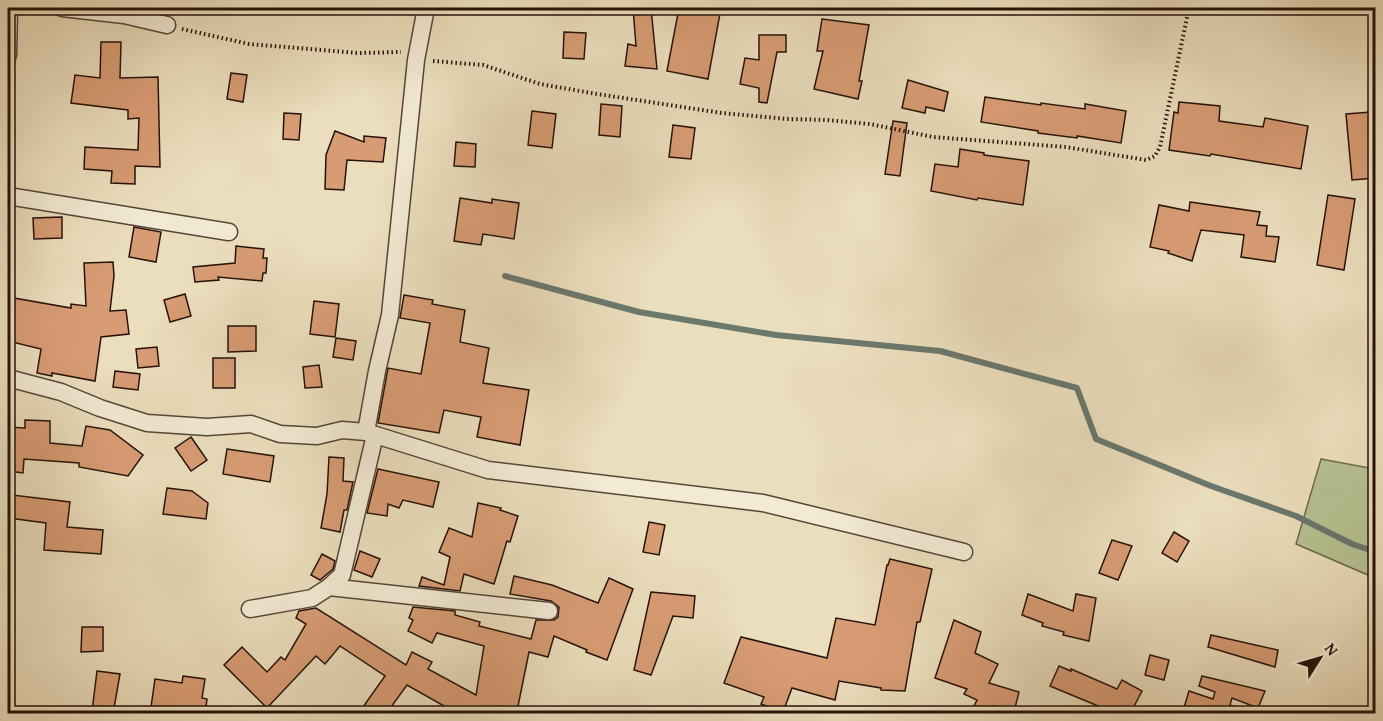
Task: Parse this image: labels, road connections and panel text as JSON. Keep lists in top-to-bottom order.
{
  "north": "top right"
}
